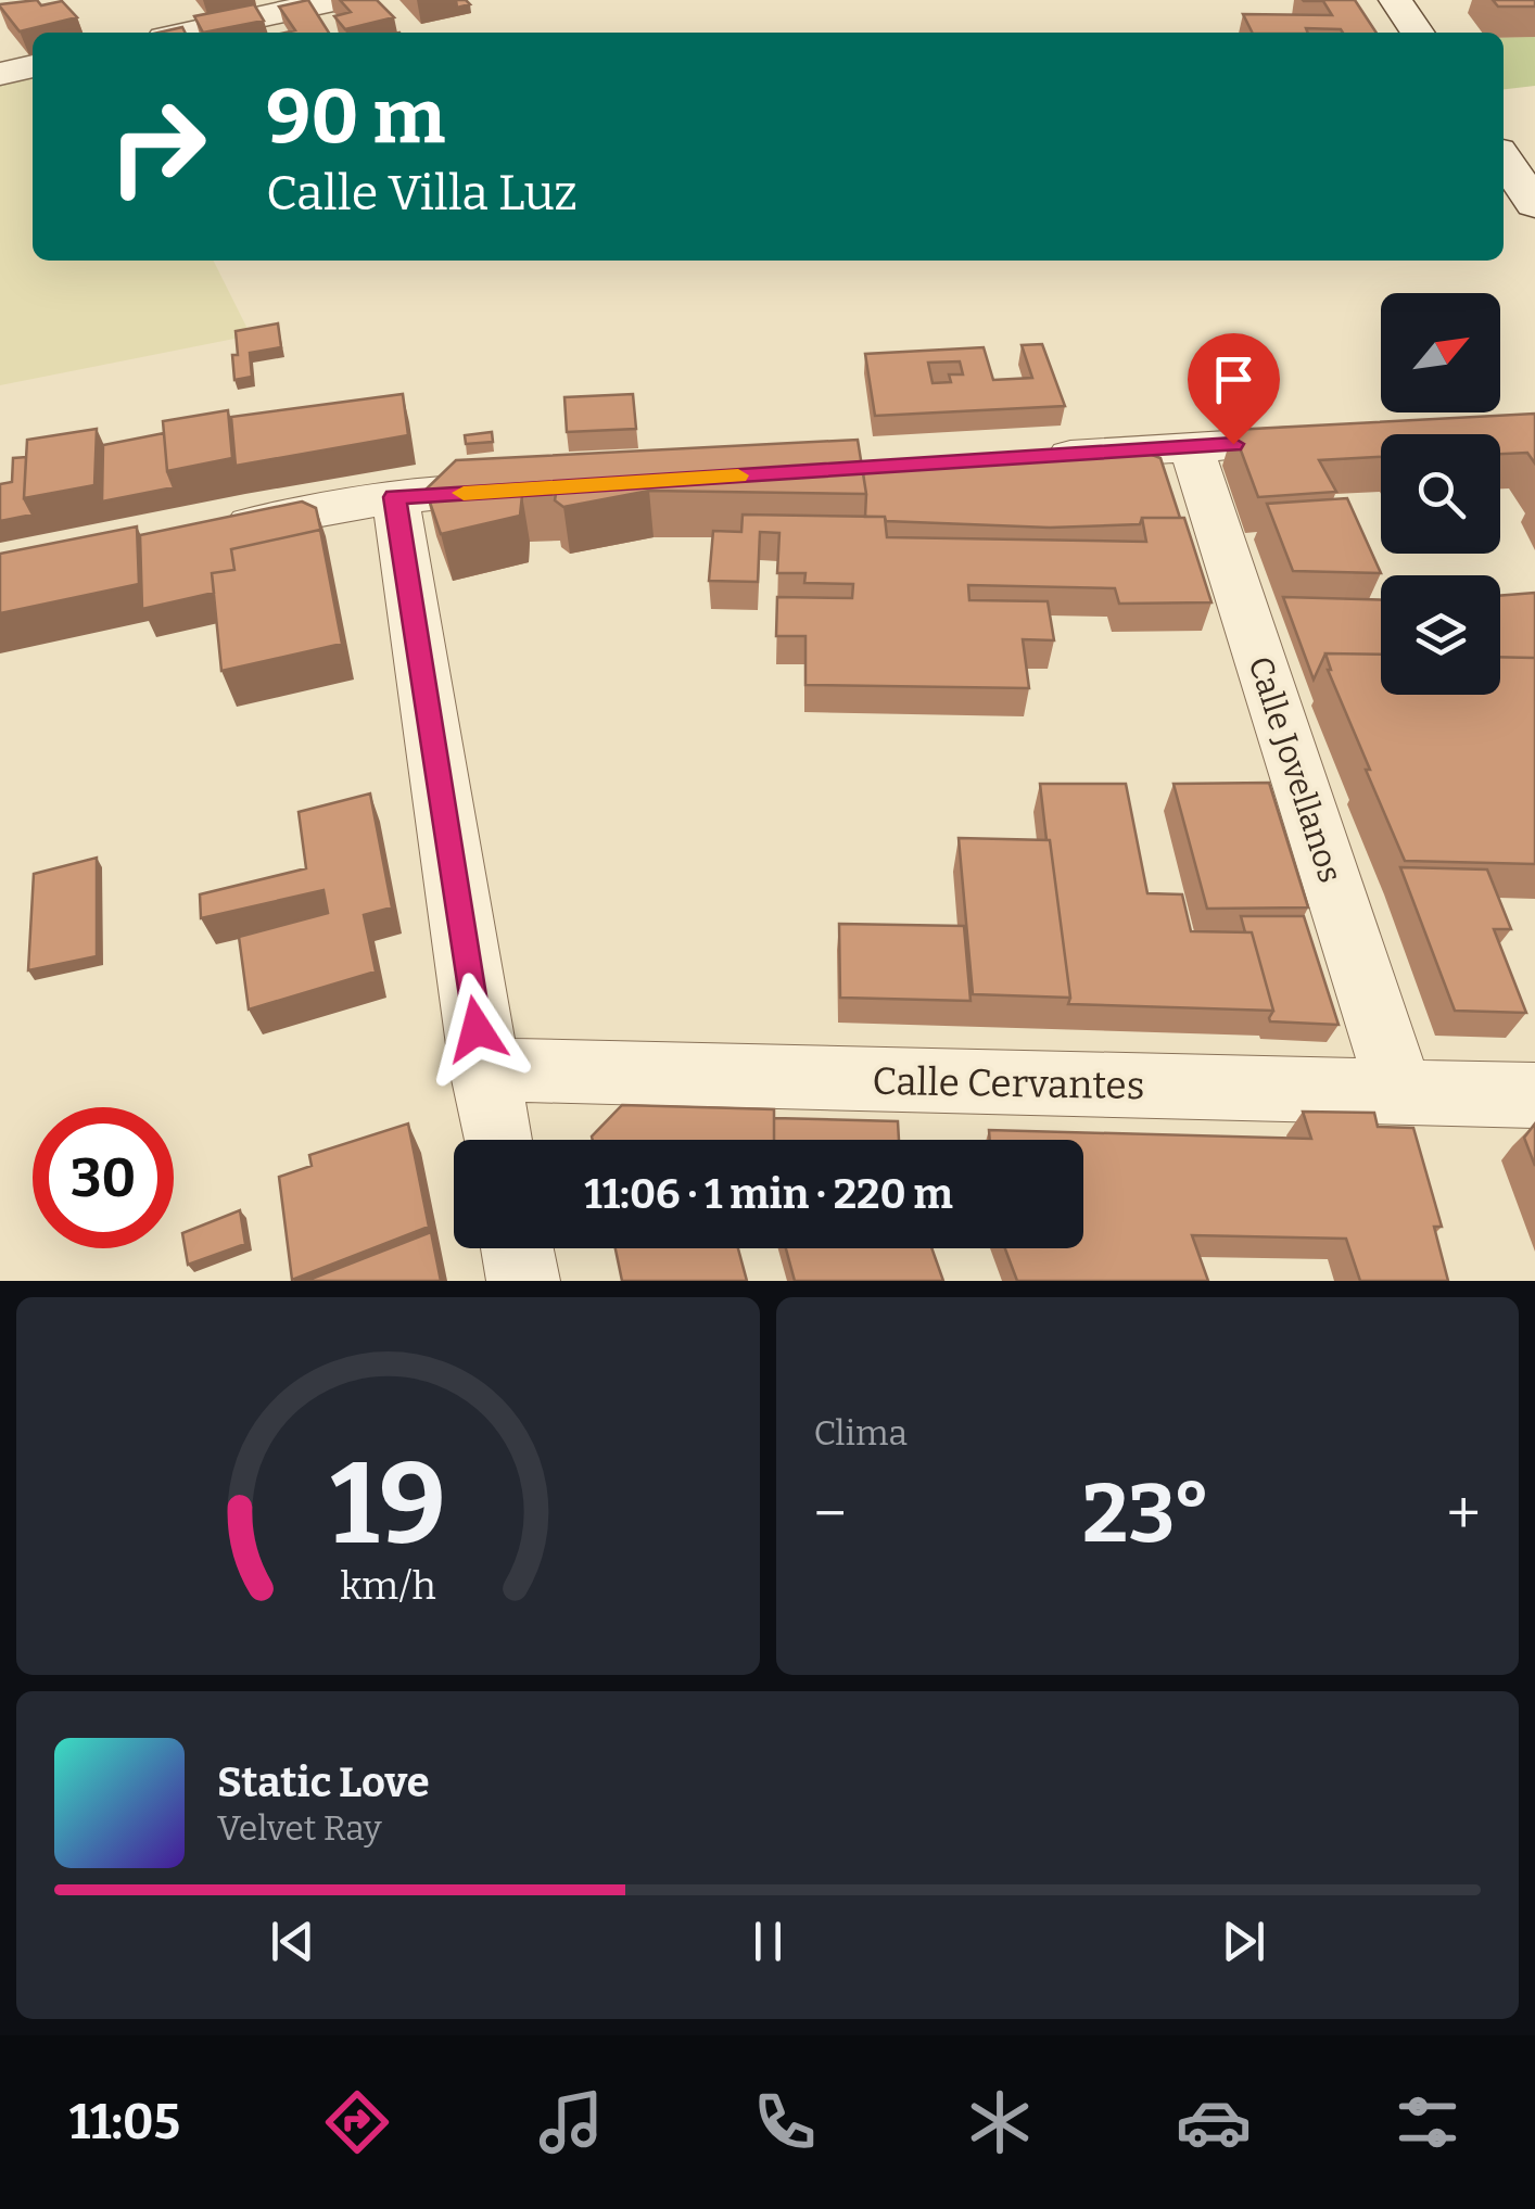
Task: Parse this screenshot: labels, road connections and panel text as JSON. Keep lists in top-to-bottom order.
{
  "streets": {
    "street": ["Calle Jovellanos", "Calle Cervantes"]
  },
  "crossings": [
    ["Calle Jovellanos", "Calle Cervantes"]
  ],
  "north": "top right",
  "page": {
    "turn": ["90 m", "Calle Villa Luz"],
    "limit": "30",
    "trip": "11:06 · 1 min · 220 m",
    "tile": "Clima",
    "heat": ["−", "23°", "+"],
    "song": ["Static Love", "Velvet Ray"],
    "tabs": "11:05",
    "gauge": ["19", "km/h"]
  }
}
